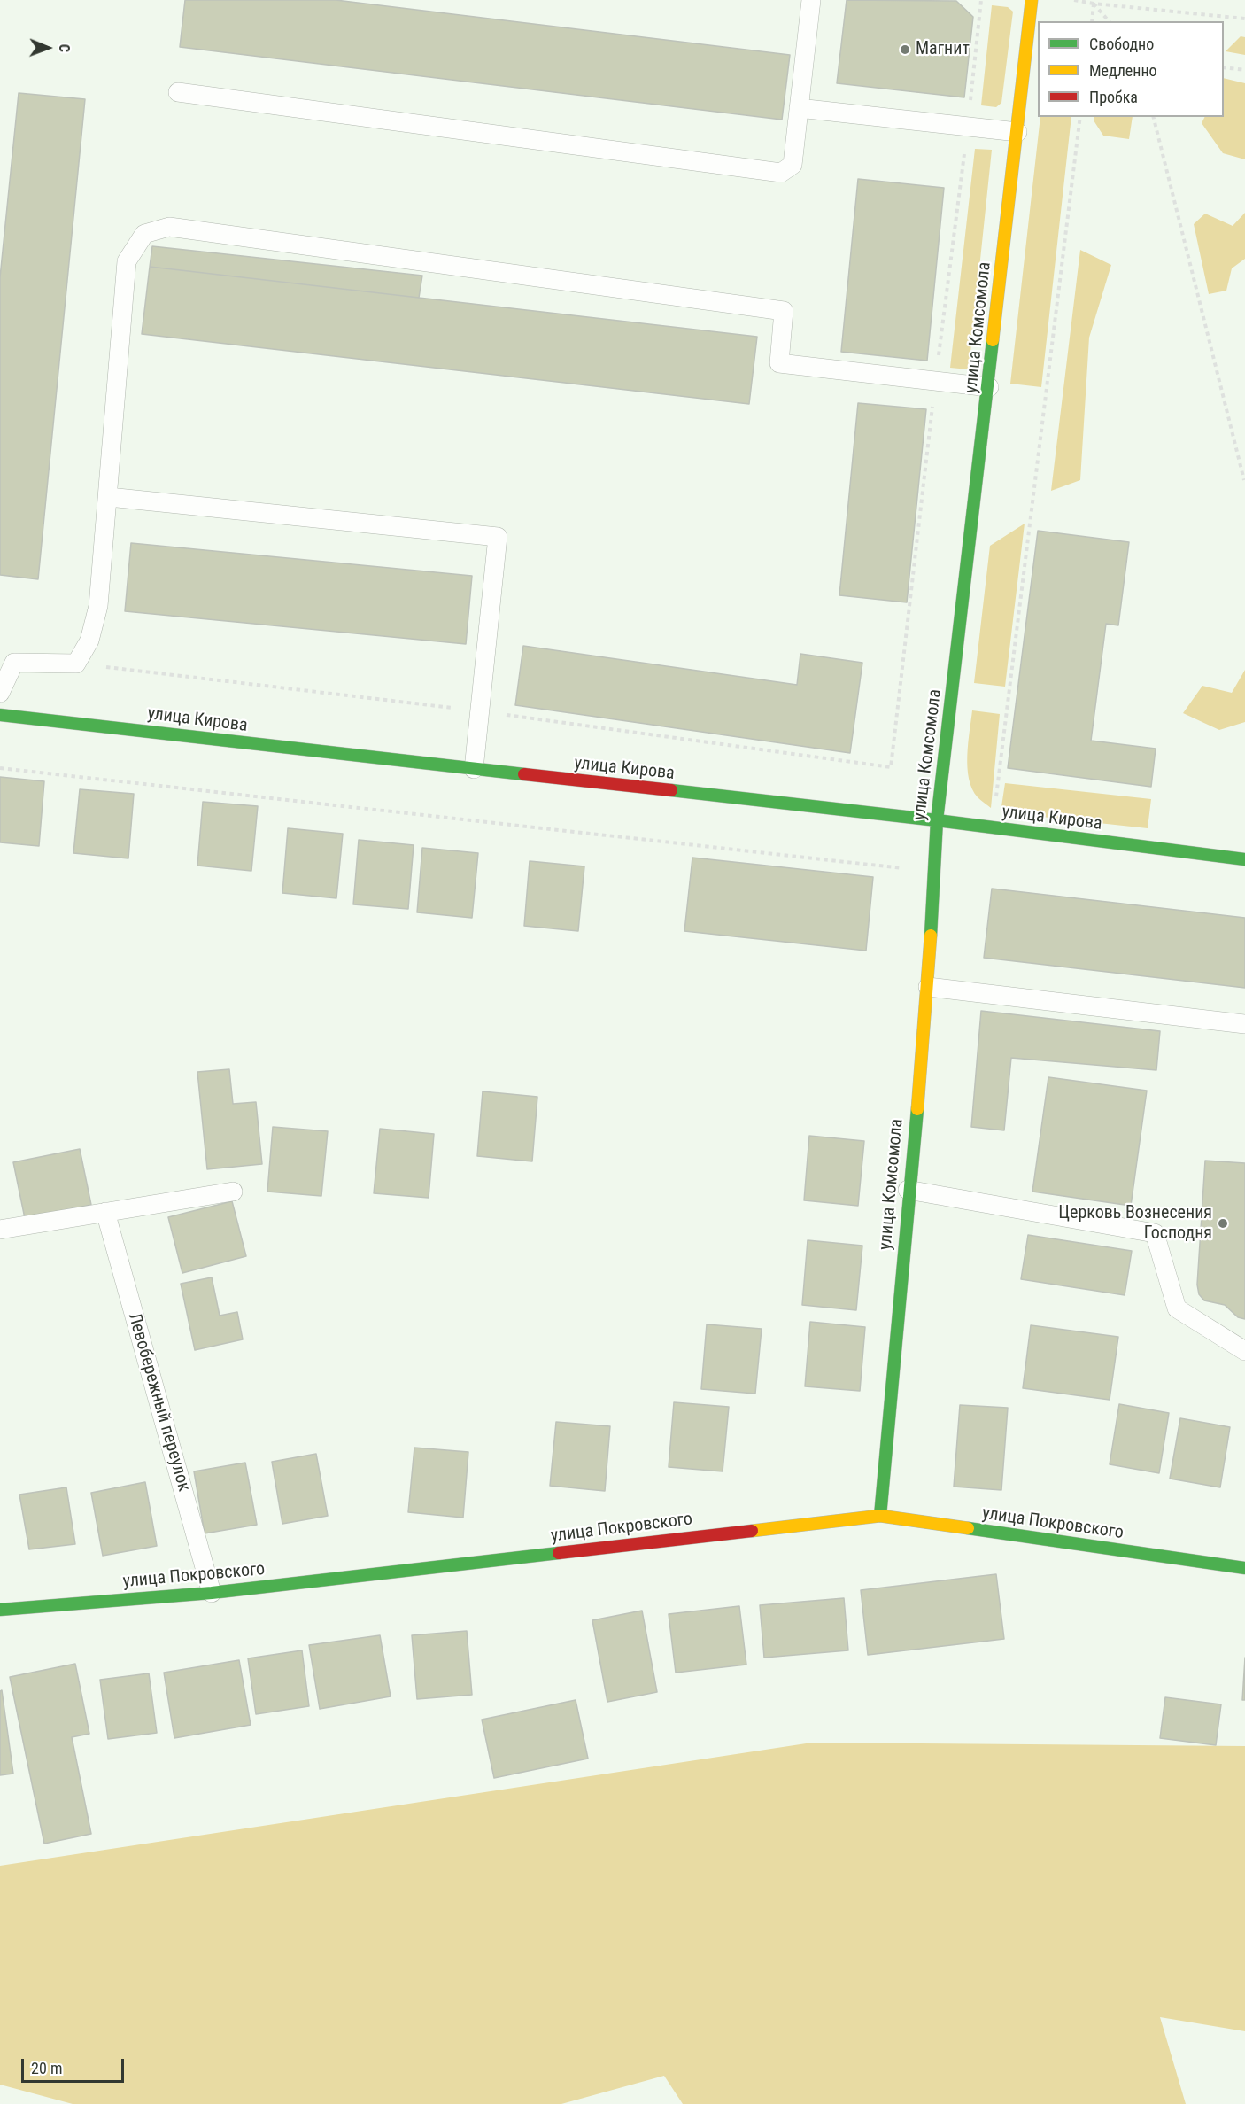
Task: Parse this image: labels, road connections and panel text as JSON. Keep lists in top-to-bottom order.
{
  "streets": {
    "street": ["улица Комсомола", "улица Кирова", "улица Покровского"],
    "lane": ["Левобережный переулок"]
  },
  "crossings": [
    ["улица Комсомола", "улица Кирова"],
    ["улица Комсомола", "улица Покровского"],
    ["Левобережный переулок", "улица Покровского"]
  ],
  "places": ["Магнит", "Церковь Вознесения Господня"],
  "legend": ["Свободно", "Медленно", "Пробка"],
  "scale_bar": "20 m",
  "north": "right"
}
